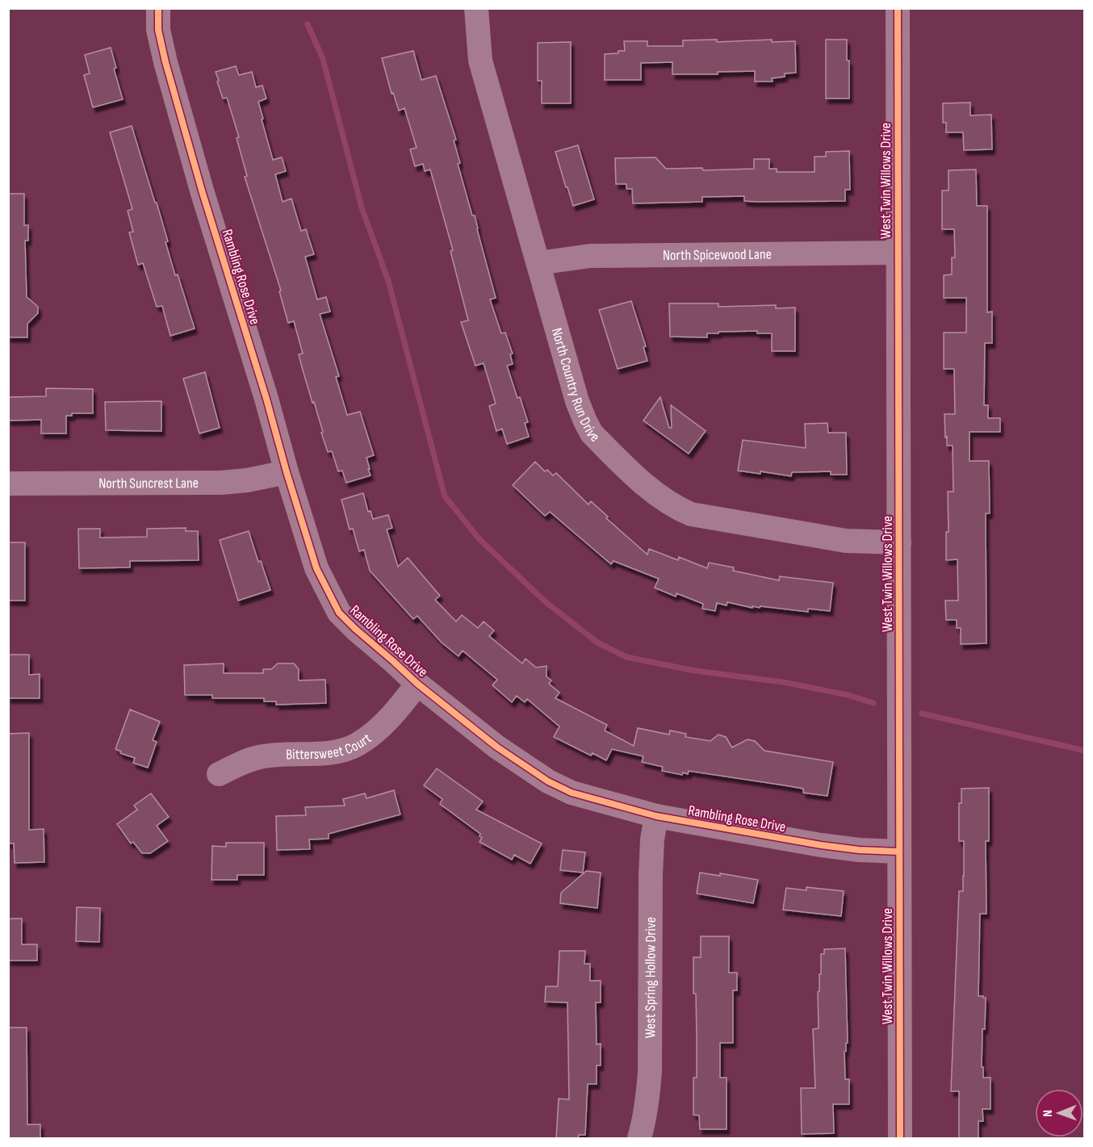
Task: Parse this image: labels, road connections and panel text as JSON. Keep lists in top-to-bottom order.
{
  "streets": {
    "street": [
      "West Twin Willows Drive",
      "North Spicewood Lane",
      "Rambling Rose Drive",
      "North Country Run Drive",
      "North Suncrest Lane",
      "Bittersweet Court",
      "West Spring Hollow Drive"
    ]
  },
  "crossings": [
    ["West Twin Willows Drive", "North Spicewood Lane"],
    ["West Twin Willows Drive", "Rambling Rose Drive"],
    ["West Twin Willows Drive", "North Country Run Drive"],
    ["North Spicewood Lane", "North Country Run Drive"],
    ["Rambling Rose Drive", "North Suncrest Lane"],
    ["Rambling Rose Drive", "Bittersweet Court"],
    ["Rambling Rose Drive", "West Spring Hollow Drive"]
  ],
  "north": "left"
}
